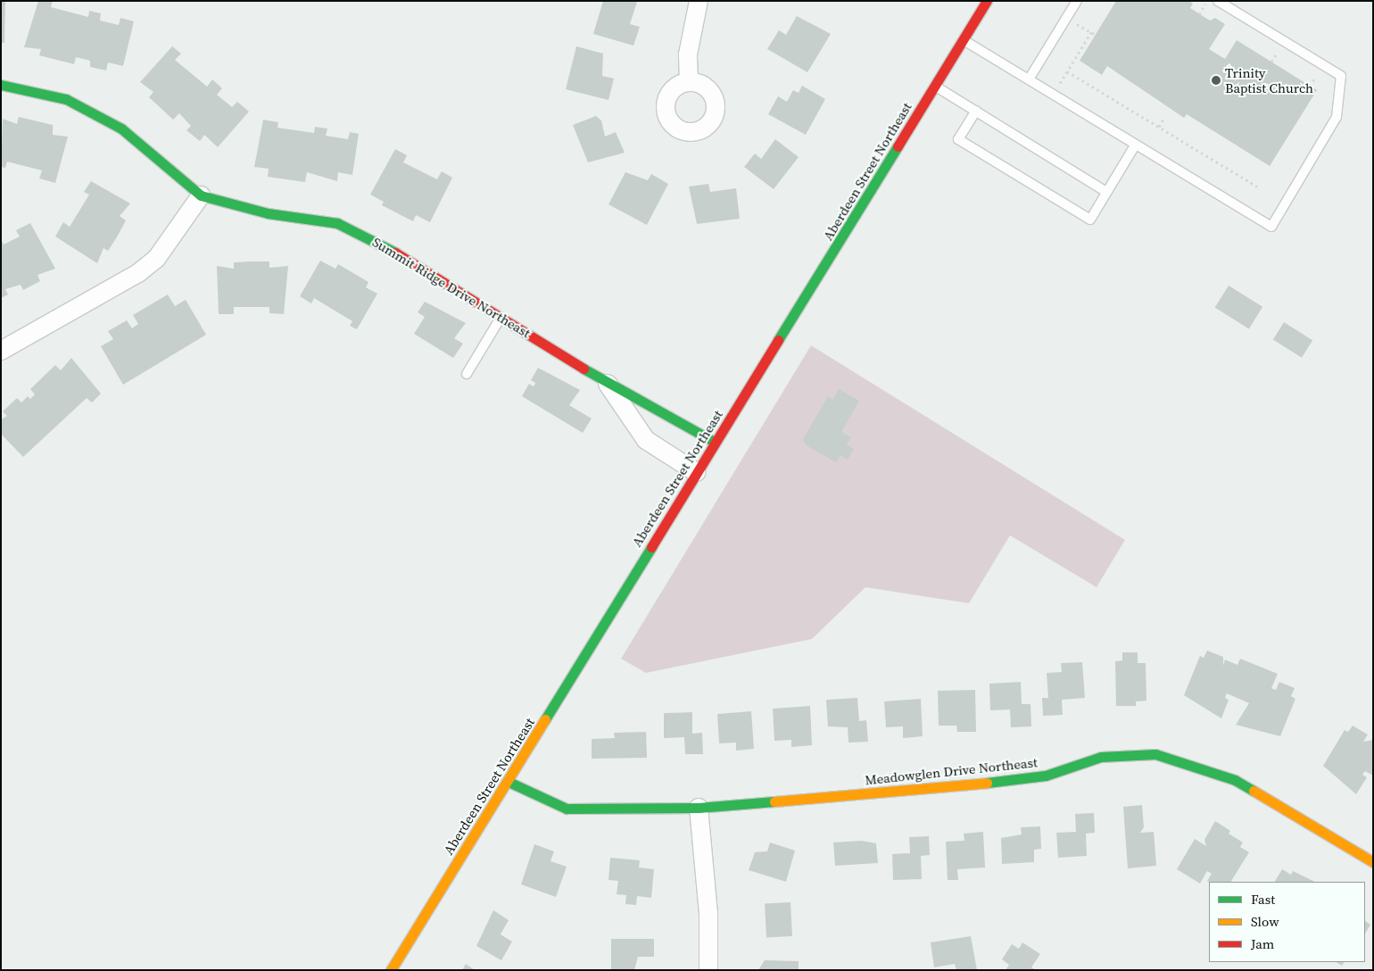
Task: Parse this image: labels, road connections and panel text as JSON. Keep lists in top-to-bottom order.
{
  "streets": {
    "street": ["Aberdeen Street Northeast", "Summit Ridge Drive Northeast", "Meadowglen Drive Northeast"]
  },
  "crossings": [
    ["Aberdeen Street Northeast", "Summit Ridge Drive Northeast"],
    ["Aberdeen Street Northeast", "Meadowglen Drive Northeast"]
  ],
  "places": ["Trinity Baptist Church"],
  "legend": ["Fast", "Slow", "Jam"]
}
